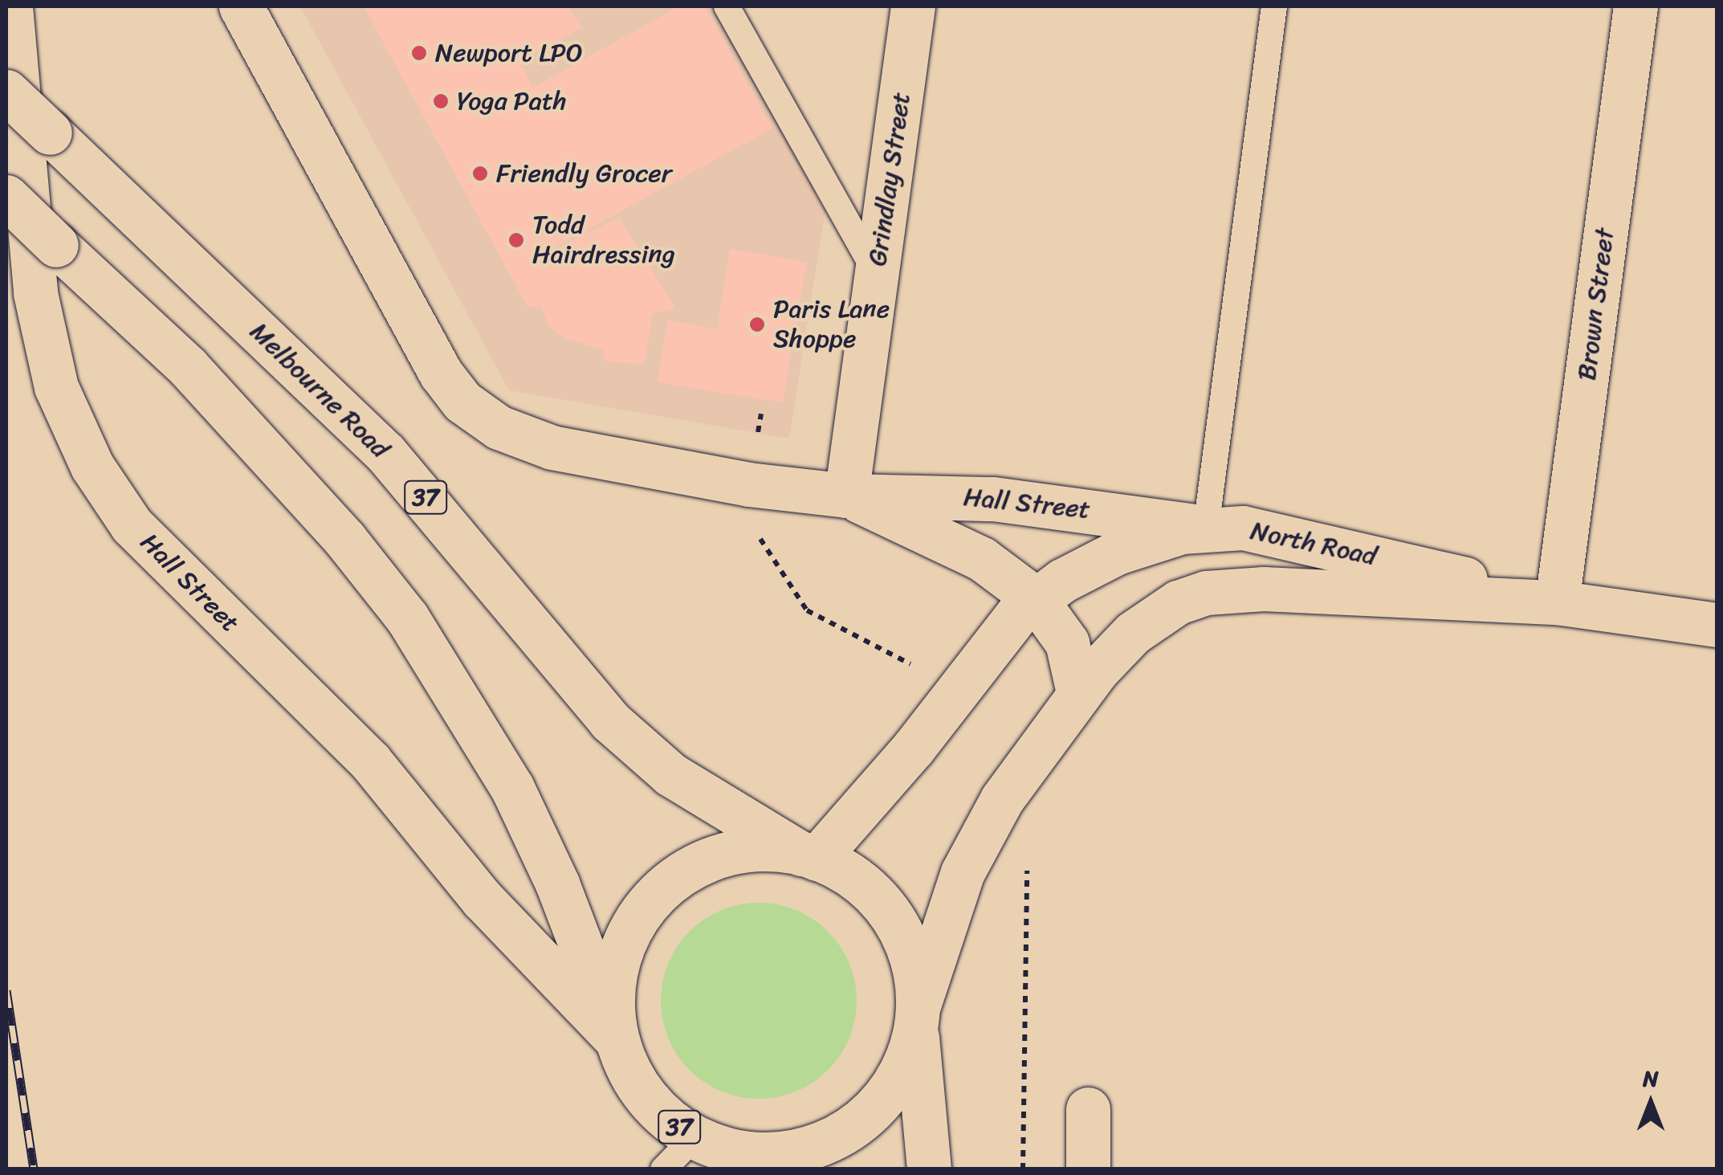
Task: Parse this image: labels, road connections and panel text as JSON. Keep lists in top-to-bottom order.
{
  "streets": {
    "main road": [
      "Grindlay Street",
      "Brown Street",
      "Melbourne Road",
      "37",
      "Hall Street",
      "North Road"
    ]
  },
  "crossings": [
    ["Grindlay Street", "Hall Street"],
    ["Brown Street", "North Road"],
    ["Melbourne Road", "37"],
    ["Melbourne Road", "North Road"],
    ["37", "Hall Street"],
    ["37", "North Road"],
    ["Hall Street", "North Road"]
  ],
  "places": [
    "Newport LPO",
    "Yoga Path",
    "Friendly Grocer",
    "Todd Hairdressing",
    "Paris Lane Shoppe"
  ],
  "north": "top"
}
